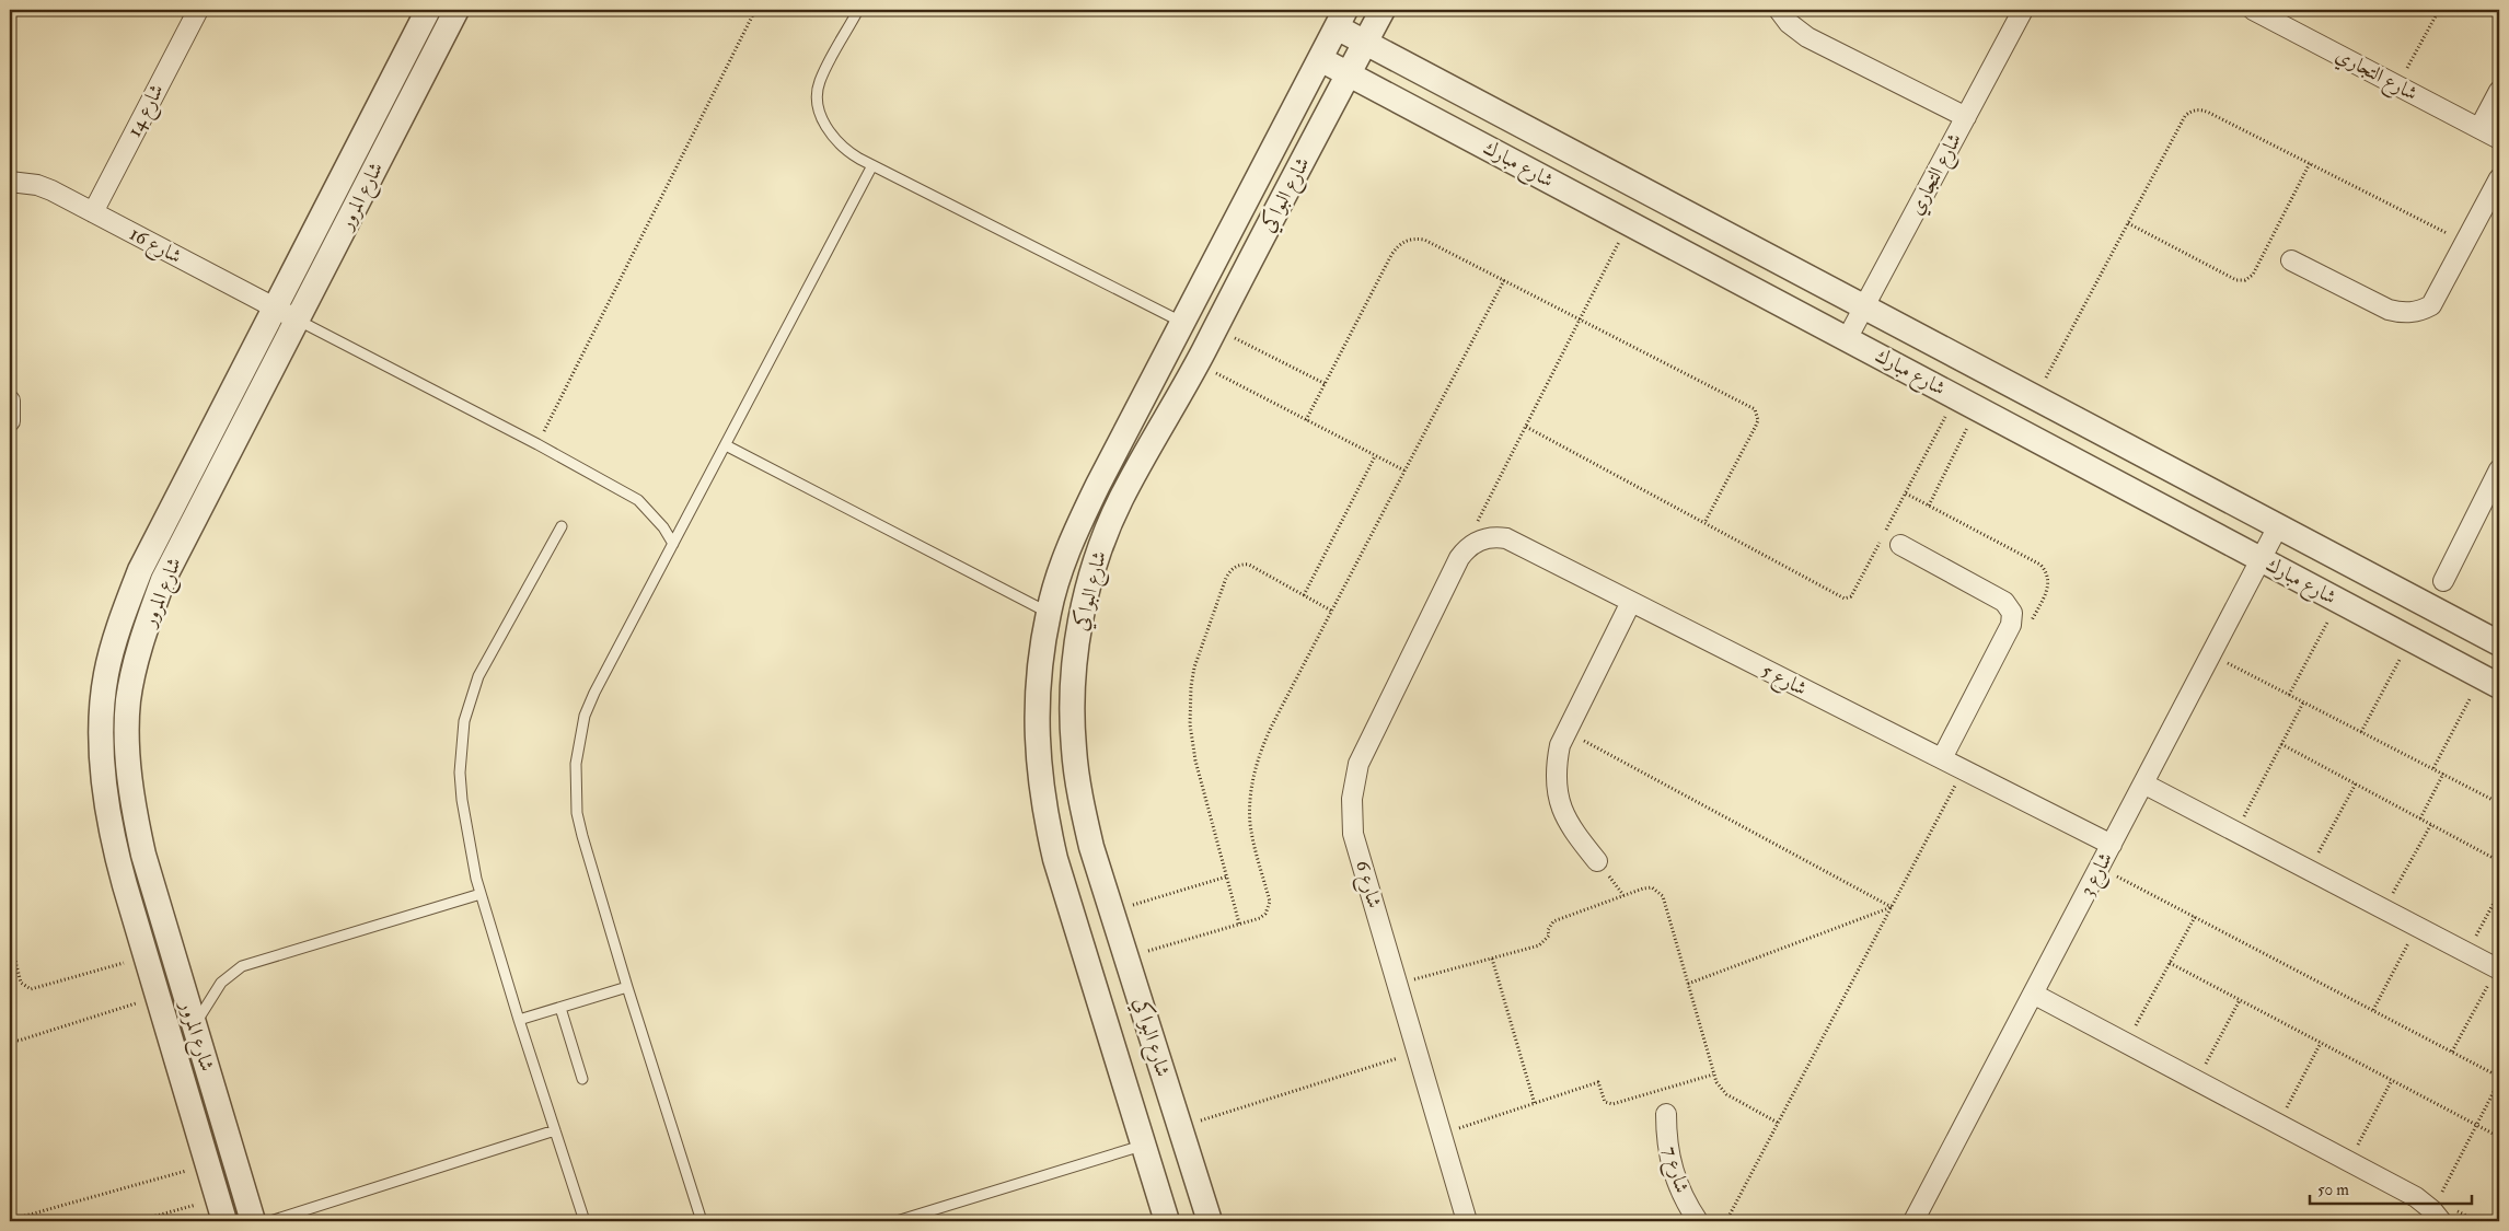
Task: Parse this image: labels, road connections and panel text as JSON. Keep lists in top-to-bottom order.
{
  "streets": {
    "street": [
      "شارع التجاري",
      "شارع 14",
      "شارع مبارك",
      "شارع البواكي",
      "شارع المرور",
      "شارع 16",
      "شارع 5",
      "شارع 3",
      "شارع 6",
      "شارع 7"
    ]
  },
  "crossings": [
    ["شارع التجاري", "شارع مبارك"],
    ["شارع 14", "شارع 16"],
    ["شارع مبارك", "شارع البواكي"],
    ["شارع مبارك", "شارع 3"],
    ["شارع المرور", "شارع 16"],
    ["شارع 5", "شارع 3"],
    ["شارع 5", "شارع 6"]
  ],
  "scale_bar": "50 m"
}
